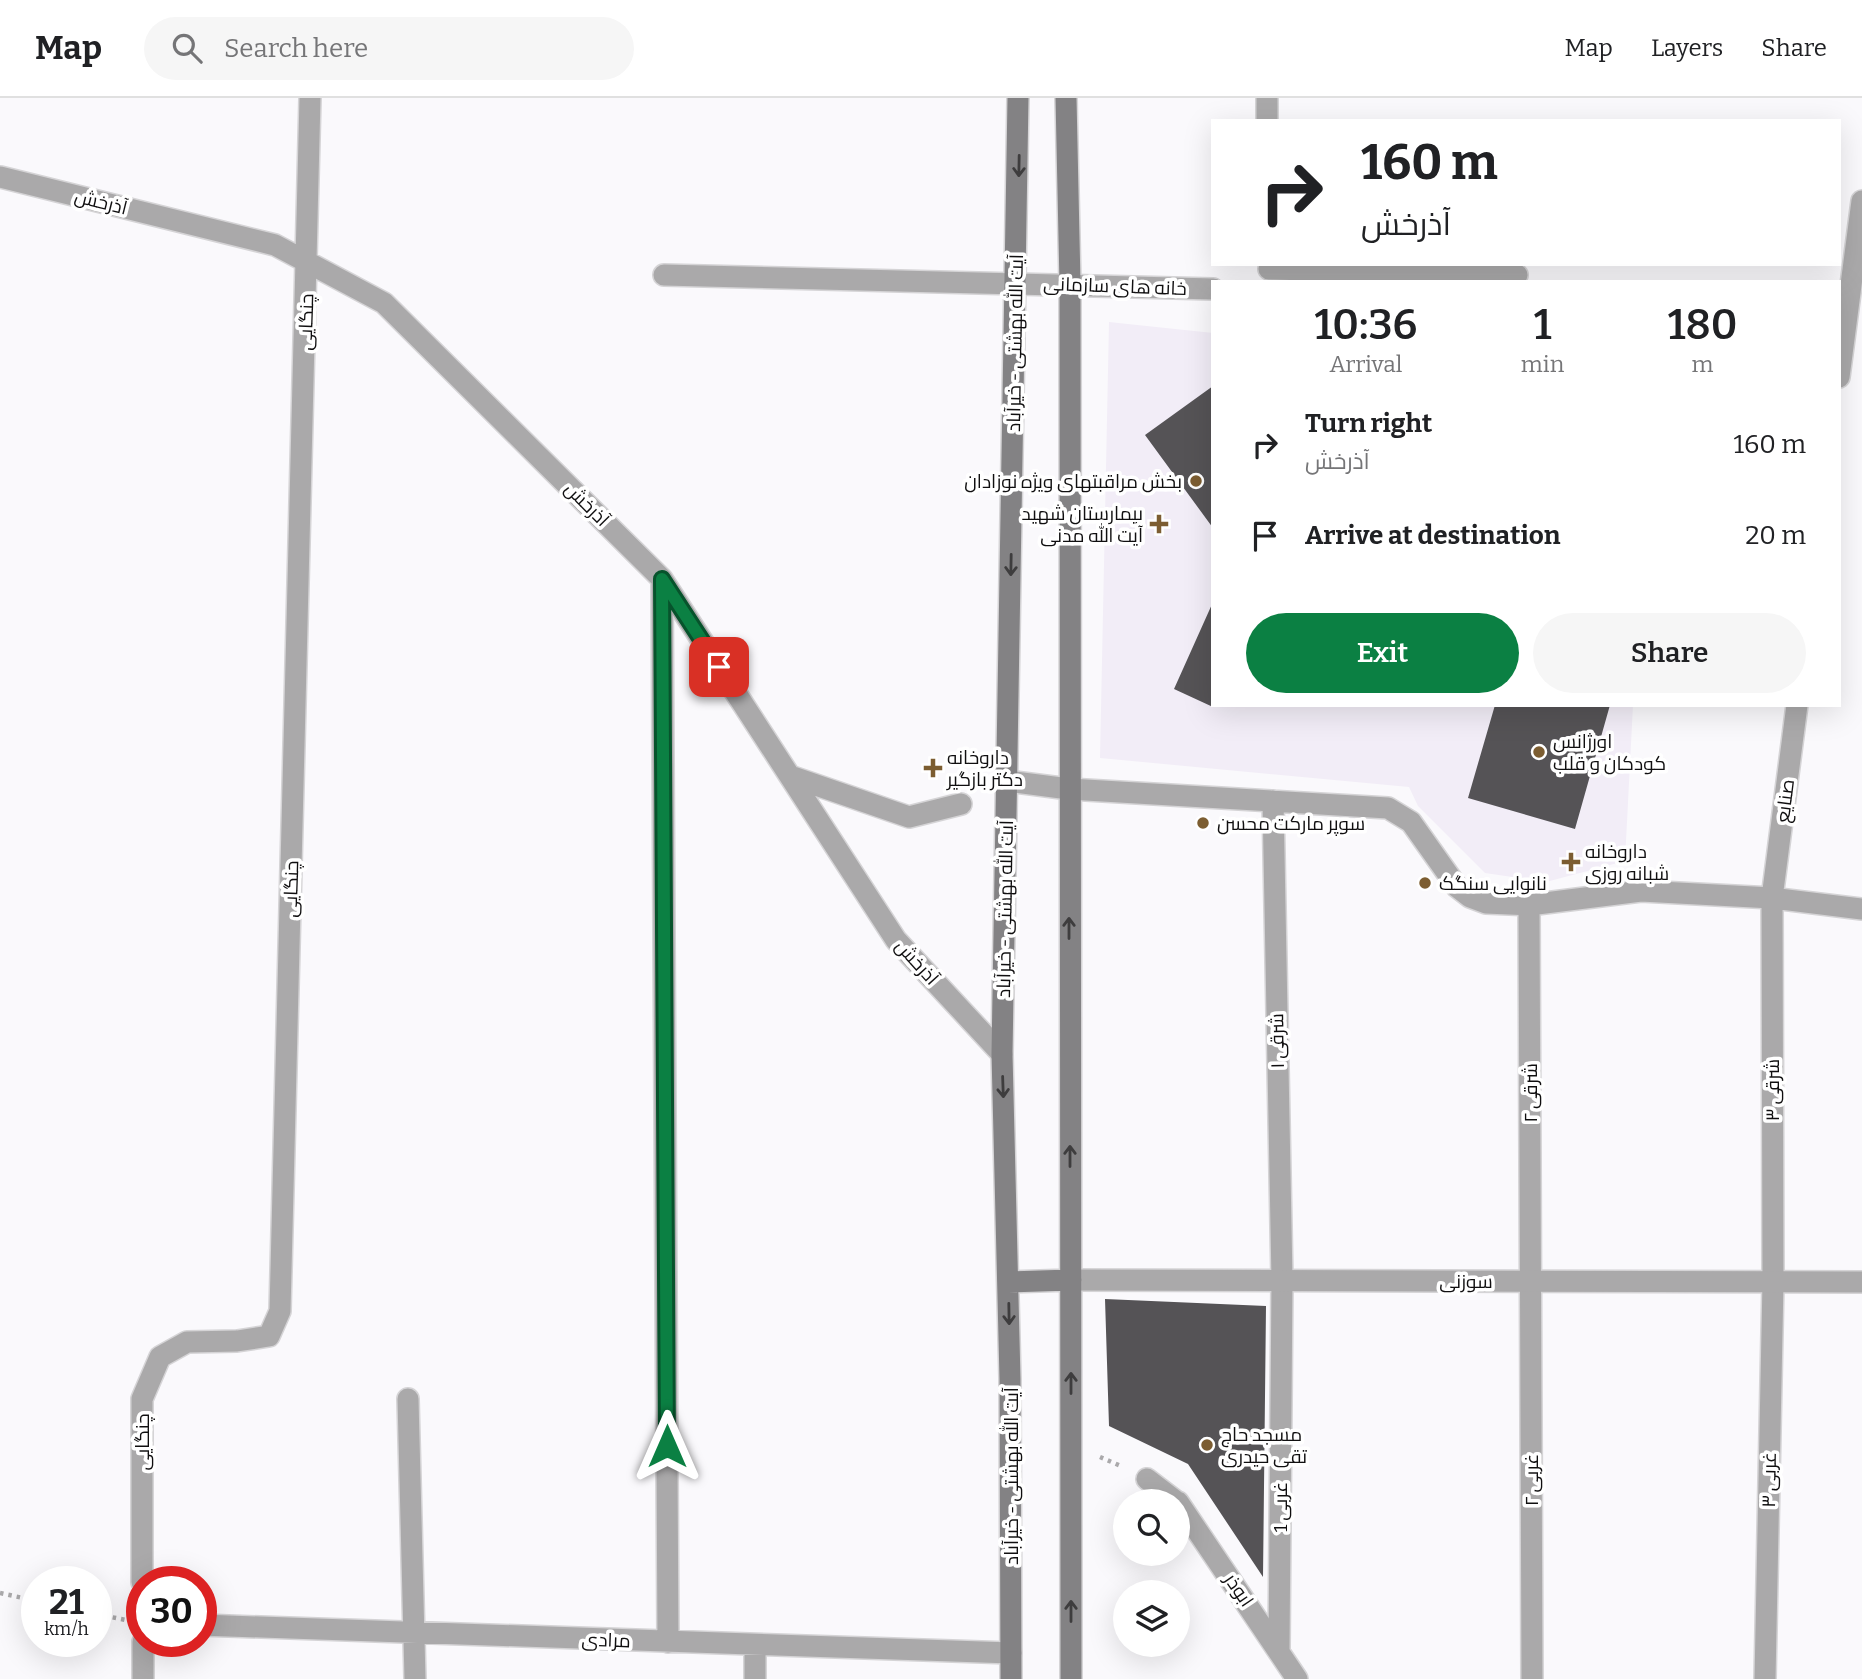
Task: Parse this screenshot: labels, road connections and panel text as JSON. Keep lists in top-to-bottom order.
{
  "streets": {
    "main road": ["آیت الله بهشتی - خیرآباد"],
    "street": [
      "آذرخش",
      "خانه های سازمانی",
      "چنگایی",
      "صنایع",
      "شرقی ۱",
      "شرقی ۳",
      "شرقی ۲",
      "سوزنی",
      "غربی ۲",
      "غربی ۳",
      "غربی 1",
      "ابوذر",
      "مرادی"
    ]
  },
  "crossings": [
    ["آذرخش", "چنگایی"],
    ["آذرخش", "آیت الله بهشتی - خیرآباد"],
    ["خانه های سازمانی", "آیت الله بهشتی - خیرآباد"],
    ["آیت الله بهشتی - خیرآباد", "مرادی"],
    ["صنایع", "شرقی ۳"],
    ["شرقی ۱", "سوزنی"],
    ["شرقی ۱", "غربی 1"],
    ["شرقی ۳", "سوزنی"],
    ["شرقی ۳", "غربی ۳"],
    ["شرقی ۲", "سوزنی"],
    ["شرقی ۲", "غربی ۲"],
    ["سوزنی", "غربی ۲"],
    ["سوزنی", "غربی ۳"],
    ["سوزنی", "غربی 1"],
    ["غربی 1", "ابوذر"]
  ],
  "places": {
    "other": [
      "بخش مراقبتهای ویژه نوزادان",
      "اورژانس کودکان و قلب",
      "سوپر مارکت محسن",
      "نانوایی سنگک",
      "مسجد حاج تقی حیدری"
    ],
    "health": ["بیمارستان شهید آیت الله مدنی", "داروخانه دکتر بازگیر", "داروخانه شبانه روزی"]
  },
  "page": {
    "header": "Map",
    "search": "Search here",
    "nav": ["Map", "Layers", "Share"],
    "turn": ["160 m", "آذرخش"],
    "eta": [
      "10:36",
      "Arrival",
      "1",
      "min",
      "180",
      "m"
    ],
    "list": [
      {
        "name": "Turn right",
        "note": "آذرخش",
        "value": "160 m"
      },
      {
        "name": "Arrive at destination",
        "value": "20 m"
      }
    ],
    "buttons": ["Exit", "Share"],
    "speed": "21 km/h",
    "limit": "30"
  }
}
